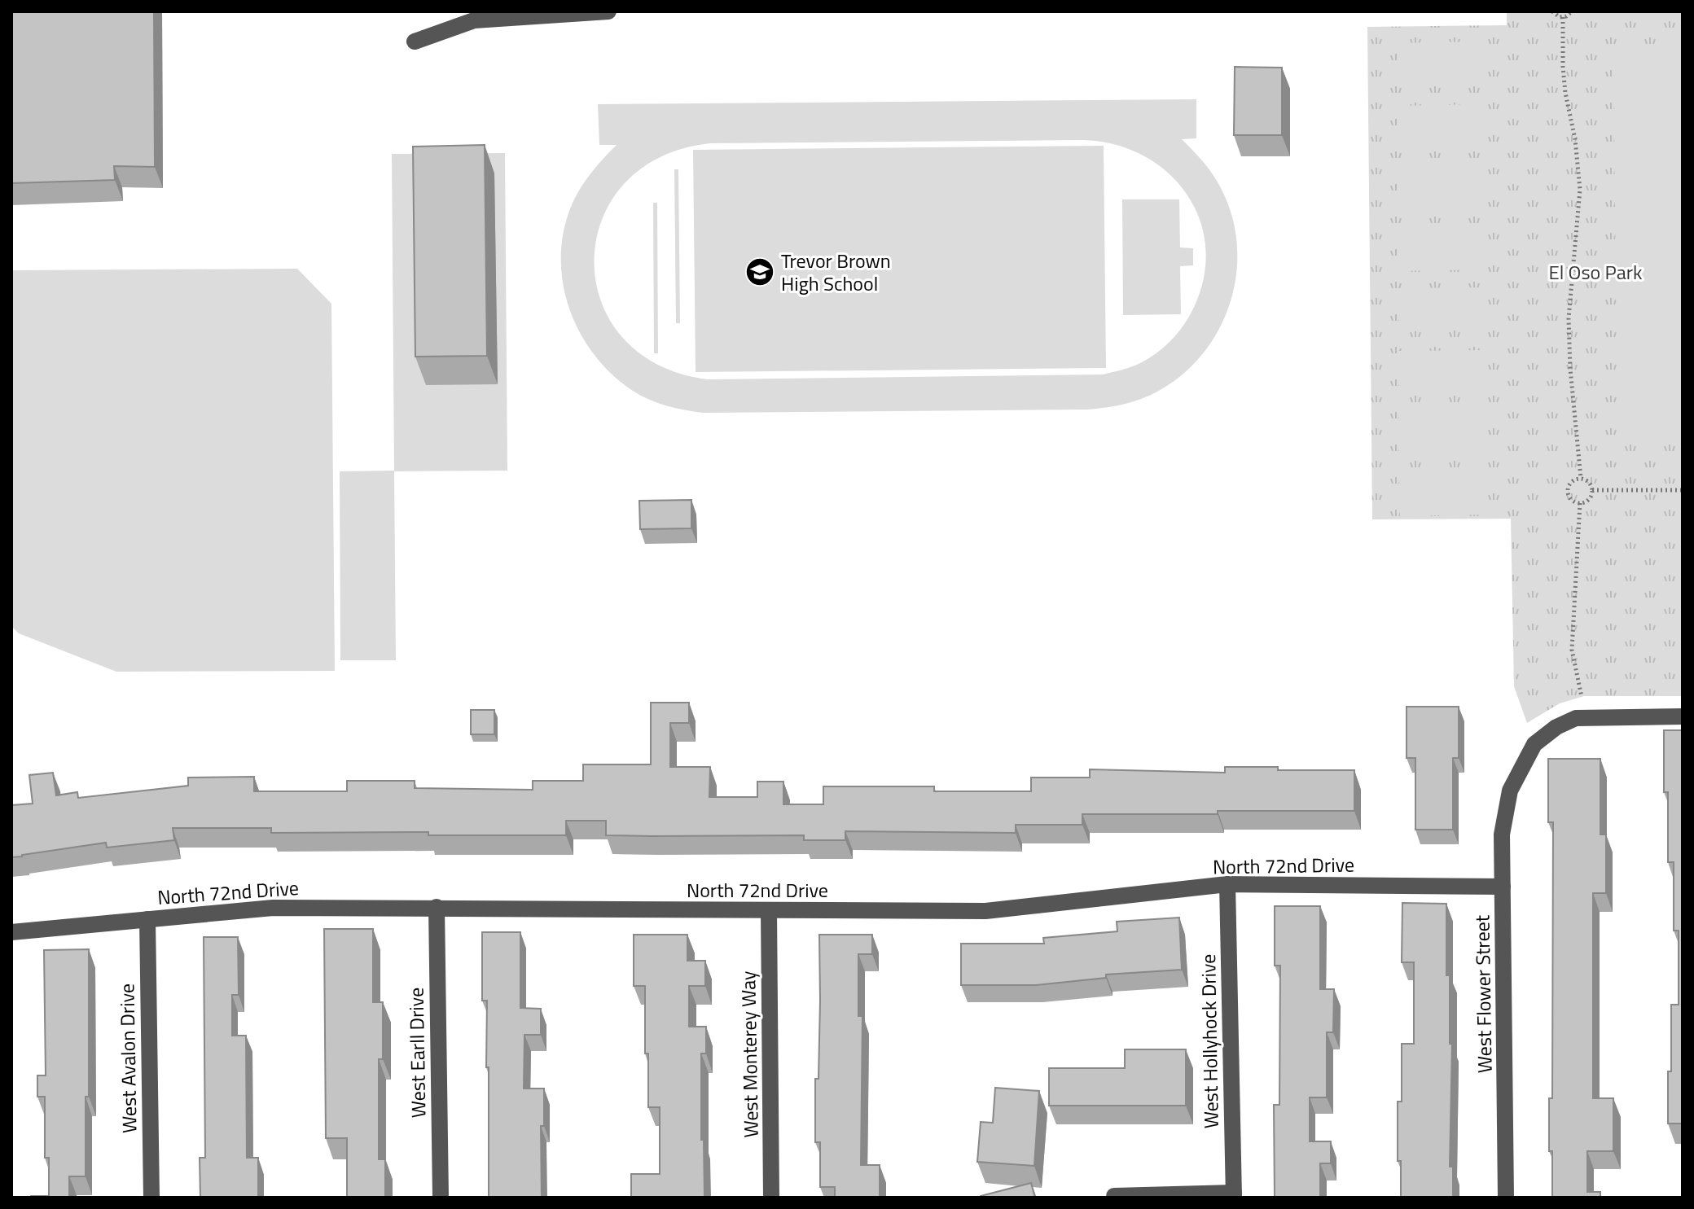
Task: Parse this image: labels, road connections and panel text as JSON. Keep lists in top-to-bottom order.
{
  "streets": {
    "street": [
      "North 72nd Drive",
      "West Flower Street",
      "West Hollyhock Drive",
      "West Earll Drive",
      "West Monterey Way",
      "West Avalon Drive"
    ]
  },
  "crossings": [
    ["North 72nd Drive", "West Flower Street"],
    ["North 72nd Drive", "West Hollyhock Drive"],
    ["North 72nd Drive", "West Earll Drive"],
    ["North 72nd Drive", "West Monterey Way"],
    ["North 72nd Drive", "West Avalon Drive"]
  ],
  "parks": ["El Oso Park"],
  "places": {
    "school or university": ["Trevor Brown High School"]
  }
}
